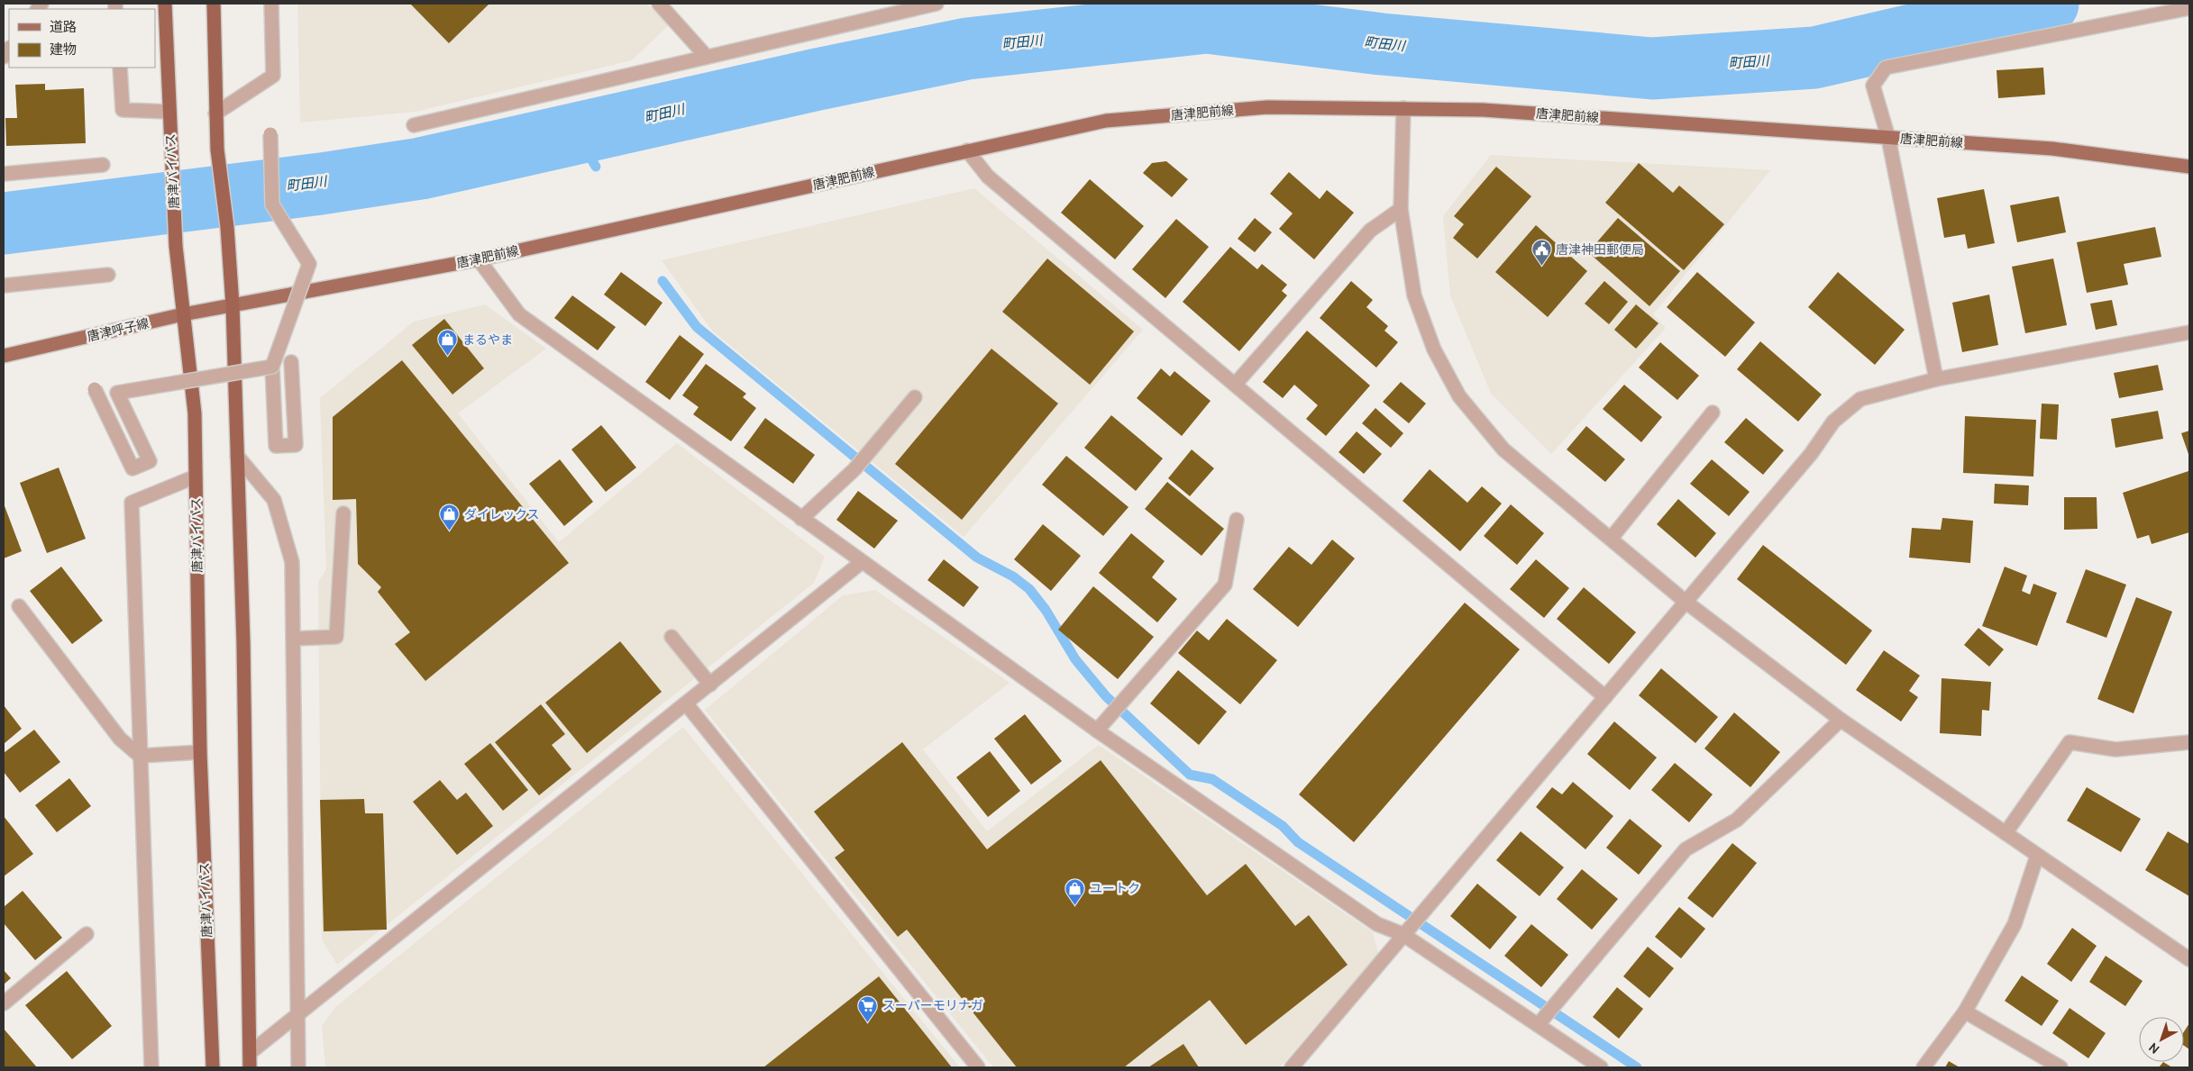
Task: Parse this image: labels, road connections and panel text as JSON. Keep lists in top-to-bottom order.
{
  "streets": {
    "highway": ["唐津バイパス"],
    "main road": ["唐津肥前線", "唐津呼子線"]
  },
  "crossings": [
    ["唐津肥前線", "唐津呼子線"],
    ["唐津バイパス", "唐津呼子線"]
  ],
  "water": ["町田川"],
  "places": {
    "public building": ["唐津神田郵便局"],
    "shop": ["まるやま", "ダイレックス", "ユートク"],
    "supermarket": ["スーパーモリナガ"]
  },
  "legend": ["道路", "建物"],
  "north": "bottom left"
}
